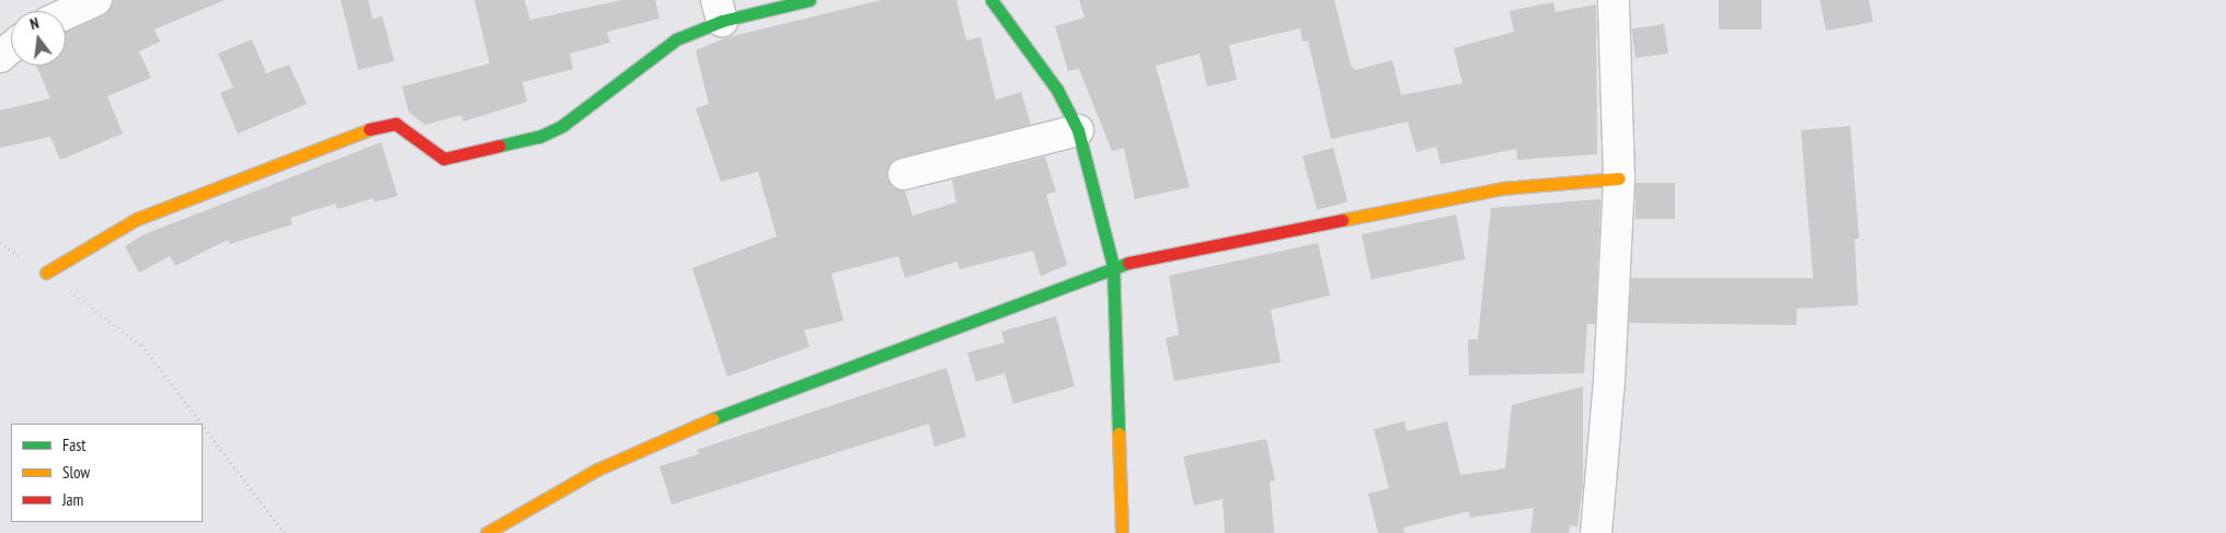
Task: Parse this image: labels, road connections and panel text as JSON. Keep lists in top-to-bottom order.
{
  "legend": ["Fast", "Slow", "Jam"],
  "north": "top"
}
